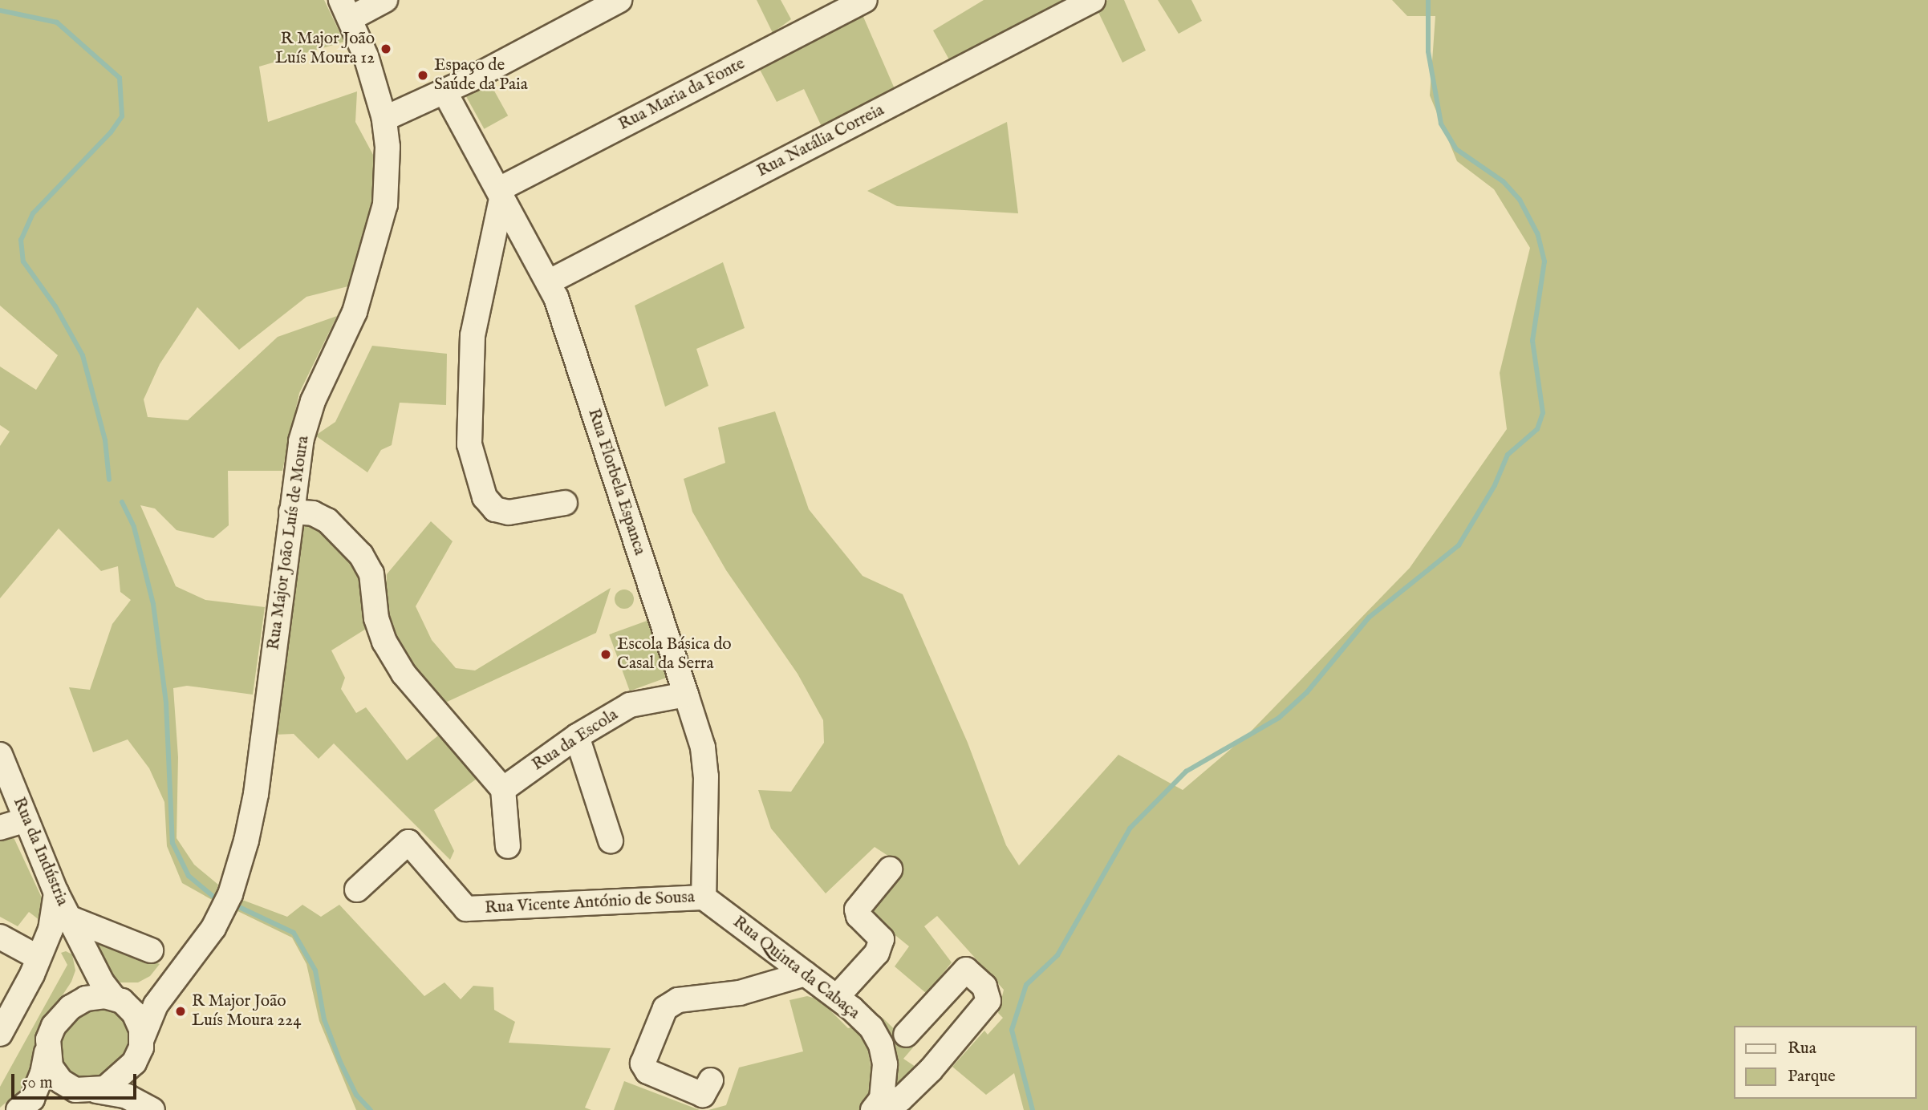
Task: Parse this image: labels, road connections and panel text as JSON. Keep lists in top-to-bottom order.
{
  "streets": {
    "street": [
      "Rua Maria da Fonte",
      "Rua Natália Correia",
      "Rua Florbela Espanca",
      "Rua Major João Luís de Moura",
      "Rua da Escola",
      "Rua da Indústria",
      "Rua Vicente António de Sousa",
      "Rua Quinta da Cabaça"
    ]
  },
  "crossings": [
    ["Rua Maria da Fonte", "Rua Florbela Espanca"],
    ["Rua Natália Correia", "Rua Florbela Espanca"],
    ["Rua Florbela Espanca", "Rua da Escola"],
    ["Rua Florbela Espanca", "Rua Vicente António de Sousa"],
    ["Rua Florbela Espanca", "Rua Quinta da Cabaça"],
    ["Rua Major João Luís de Moura", "Rua da Indústria"],
    ["Rua Vicente António de Sousa", "Rua Quinta da Cabaça"]
  ],
  "places": [
    "R Major João Luís Moura 12",
    "Espaço de Saúde da Paia",
    "Escola Básica do Casal da Serra",
    "R Major João Luís Moura 224"
  ],
  "legend": ["Rua", "Parque"],
  "scale_bar": "50 m"
}
